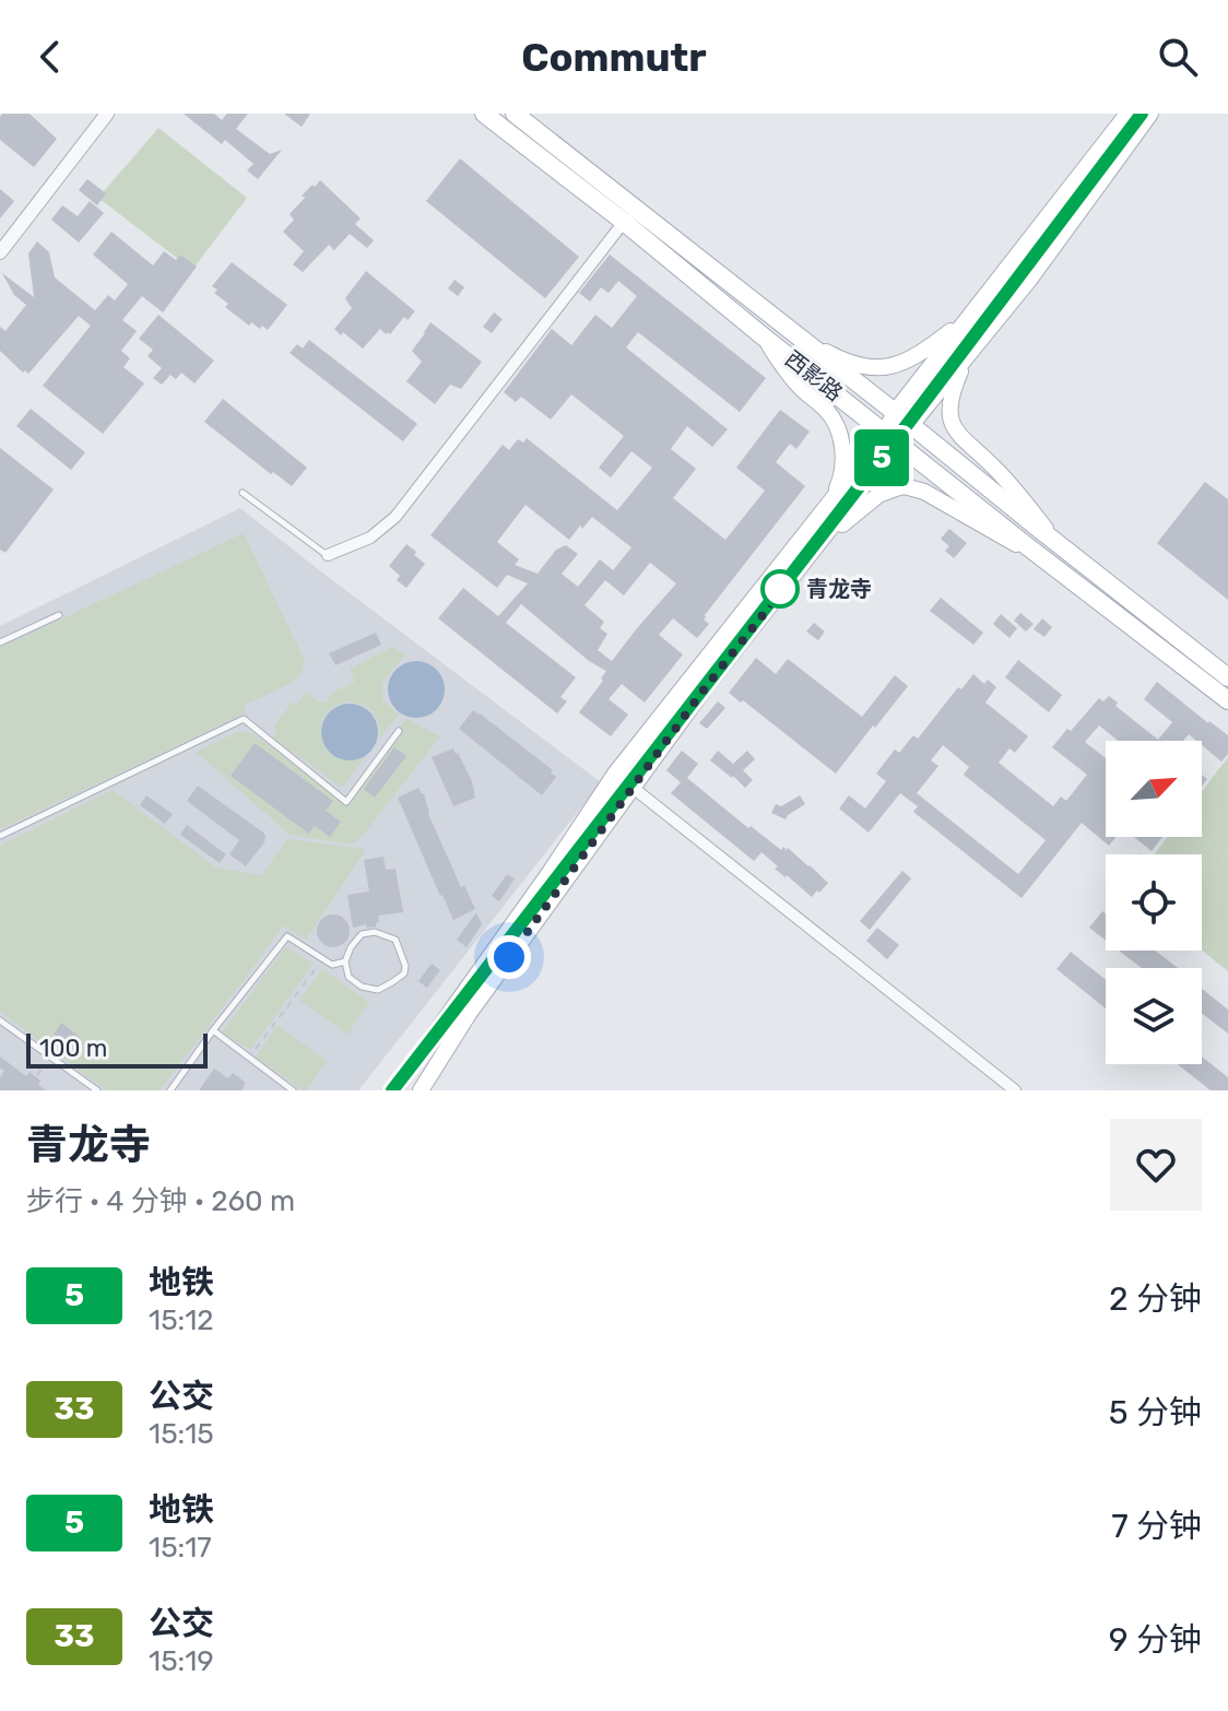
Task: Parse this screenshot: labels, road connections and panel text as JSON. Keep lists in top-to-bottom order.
{
  "streets": {
    "main road": ["西影路"]
  },
  "places": ["青龙寺"],
  "lines": ["metro line 5"],
  "scale_bar": "100 m",
  "north": "top right",
  "page": {
    "header": "Commutr",
    "on_map": "5",
    "scale": "100 m",
    "heading": ["青龙寺", "步行 · 4 分钟 · 260 m"],
    "list": [
      {
        "mark": "5",
        "name": "地铁",
        "note": "15:12",
        "value": "2 分钟"
      },
      {
        "mark": "33",
        "name": "公交",
        "note": "15:15",
        "value": "5 分钟"
      },
      {
        "mark": "5",
        "name": "地铁",
        "note": "15:17",
        "value": "7 分钟"
      },
      {
        "mark": "33",
        "name": "公交",
        "note": "15:19",
        "value": "9 分钟"
      }
    ]
  }
}
